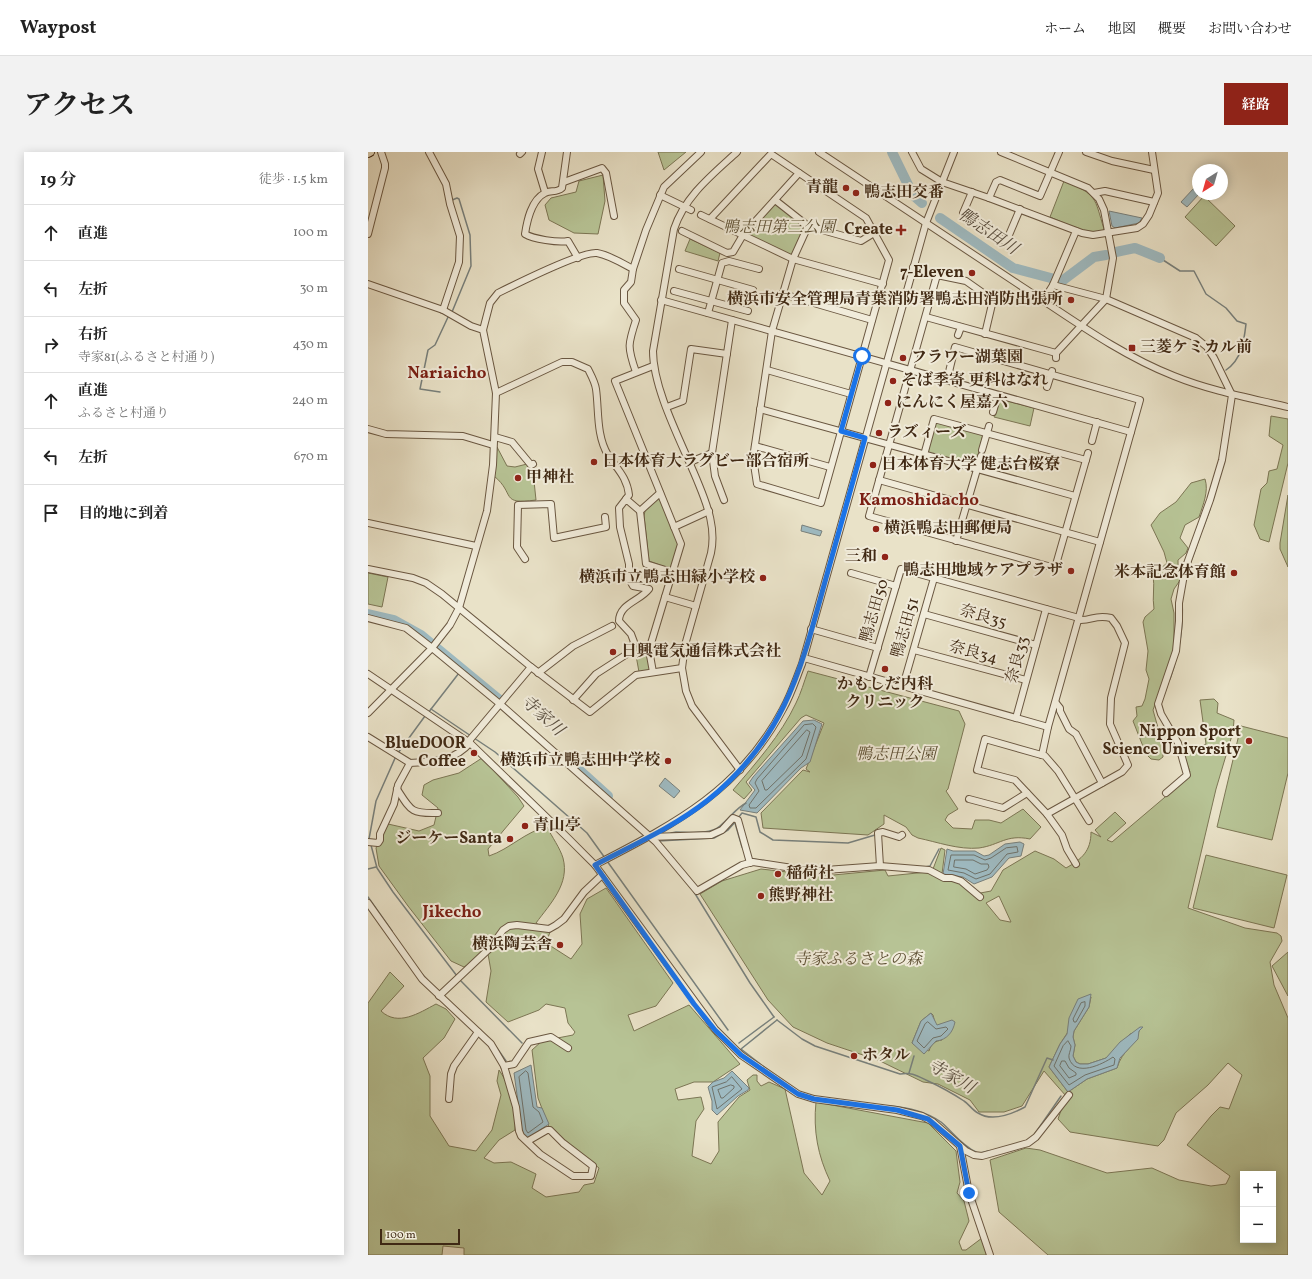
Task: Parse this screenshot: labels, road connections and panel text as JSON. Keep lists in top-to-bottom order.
{
  "streets": {
    "street": [
      "鴨志田50",
      "奈良35",
      "鴨志田51",
      "奈良34",
      "奈良33"
    ]
  },
  "crossings": [
    ["鴨志田50", "鴨志田51"],
    ["鴨志田50", "奈良33"],
    ["奈良35", "鴨志田51"],
    ["奈良35", "奈良33"],
    ["鴨志田51", "奈良34"],
    ["奈良34", "奈良33"]
  ],
  "districts": ["Nariaicho", "Kamoshidacho", "Jikecho"],
  "water": ["鴨志田川", "寺家川"],
  "parks": ["鴨志田第三公園", "鴨志田公園", "寺家ふるさとの森"],
  "places": {
    "other": [
      "青龍",
      "鴨志田交番",
      "7-Eleven",
      "横浜市安全管理局青葉消防署鴨志田消防出張所",
      "フラワー湖葉園",
      "そば季寄 更科はなれ",
      "にんにく屋嘉六",
      "ラズィーズ",
      "日本体育大ラグビー部合宿所",
      "日本体育大学 健志台桜寮",
      "甲神社",
      "横浜鴨志田郵便局",
      "三和",
      "鴨志田地域ケアプラザ",
      "米本記念体育館",
      "横浜市立鴨志田緑小学校",
      "日興電気通信株式会社",
      "かもしだ内科 クリニック",
      "Nippon Sport Science University",
      "BlueDOOR Coffee",
      "横浜市立鴨志田中学校",
      "青山亭",
      "ジーケーSanta",
      "稲荷社",
      "熊野神社",
      "横浜陶芸舎",
      "ホタル"
    ],
    "health": ["Create"],
    "transit": ["三菱ケミカル前"]
  },
  "scale_bar": "100 m",
  "north": "bottom left",
  "page": {
    "header": "Waypost",
    "nav": [
      "ホーム",
      "地図",
      "概要",
      "お問い合わせ"
    ],
    "title": "アクセス",
    "buttons": "経路",
    "heading": ["19 分", "徒歩 · 1.5 km"],
    "list": [
      ["直進", "100 m"],
      ["左折", "30 m"],
      ["右折", "寺家81(ふるさと村通り)", "430 m"],
      ["直進", "ふるさと村通り", "240 m"],
      ["左折", "670 m"],
      "目的地に到着"
    ],
    "map_buttons": ["+", "−"],
    "scale": "100 m"
  }
}
